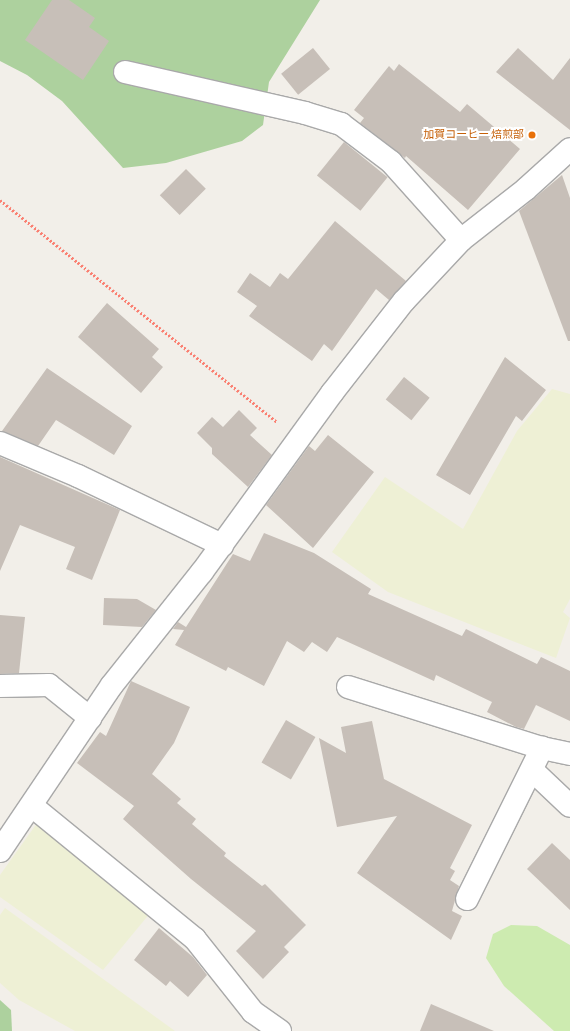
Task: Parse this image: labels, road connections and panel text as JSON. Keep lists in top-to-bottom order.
{
  "places": ["加賀コーヒー 焙煎部"]
}
